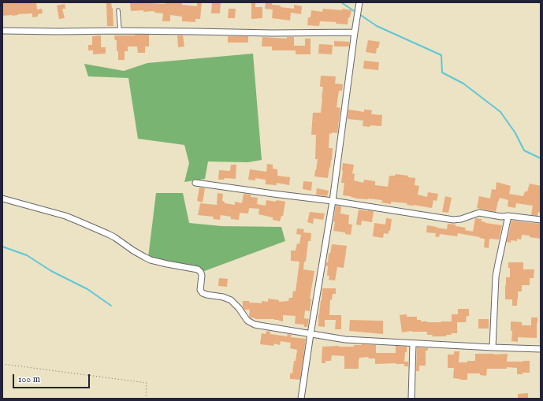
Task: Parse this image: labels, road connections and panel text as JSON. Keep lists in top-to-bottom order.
{
  "scale_bar": "100 m"
}
